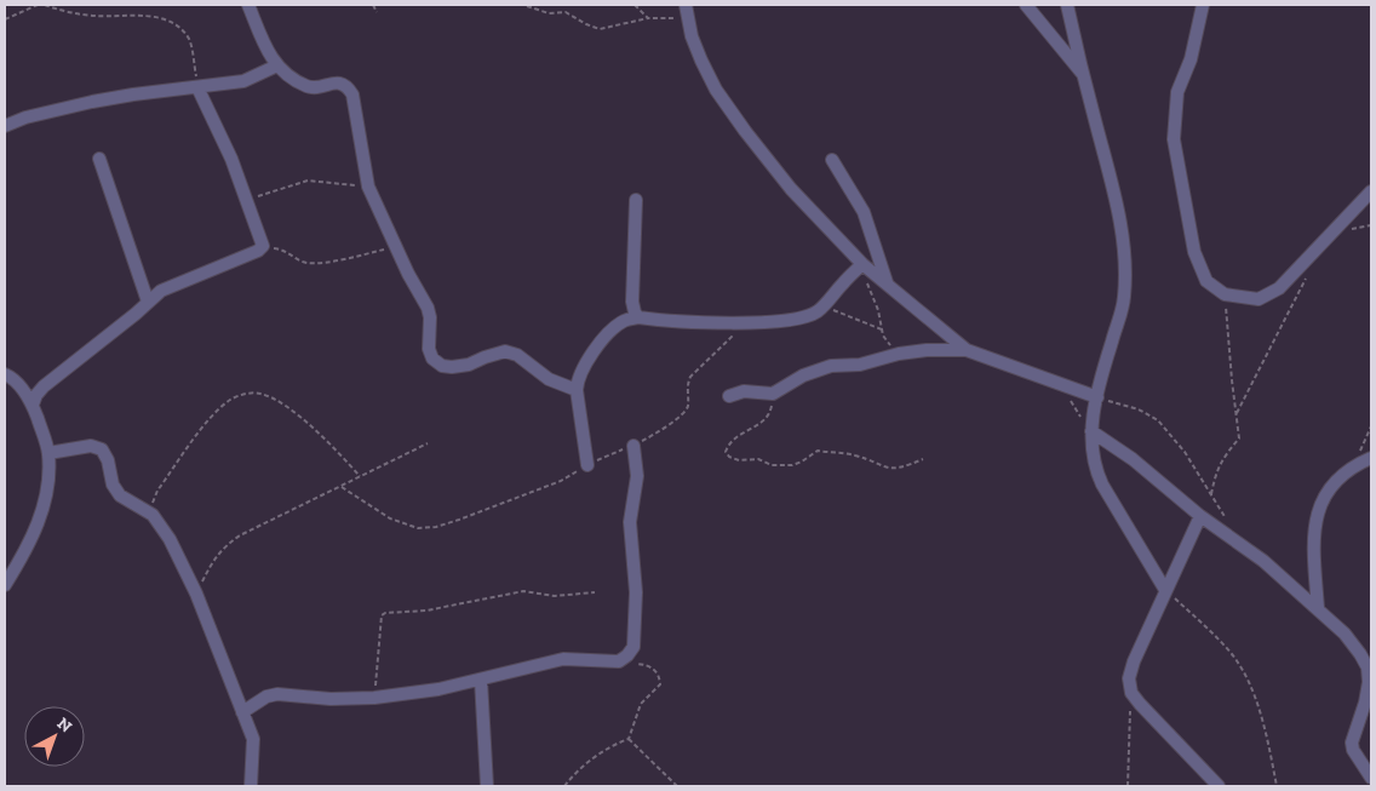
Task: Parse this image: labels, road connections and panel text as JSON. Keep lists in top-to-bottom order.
{
  "north": "top right"
}
